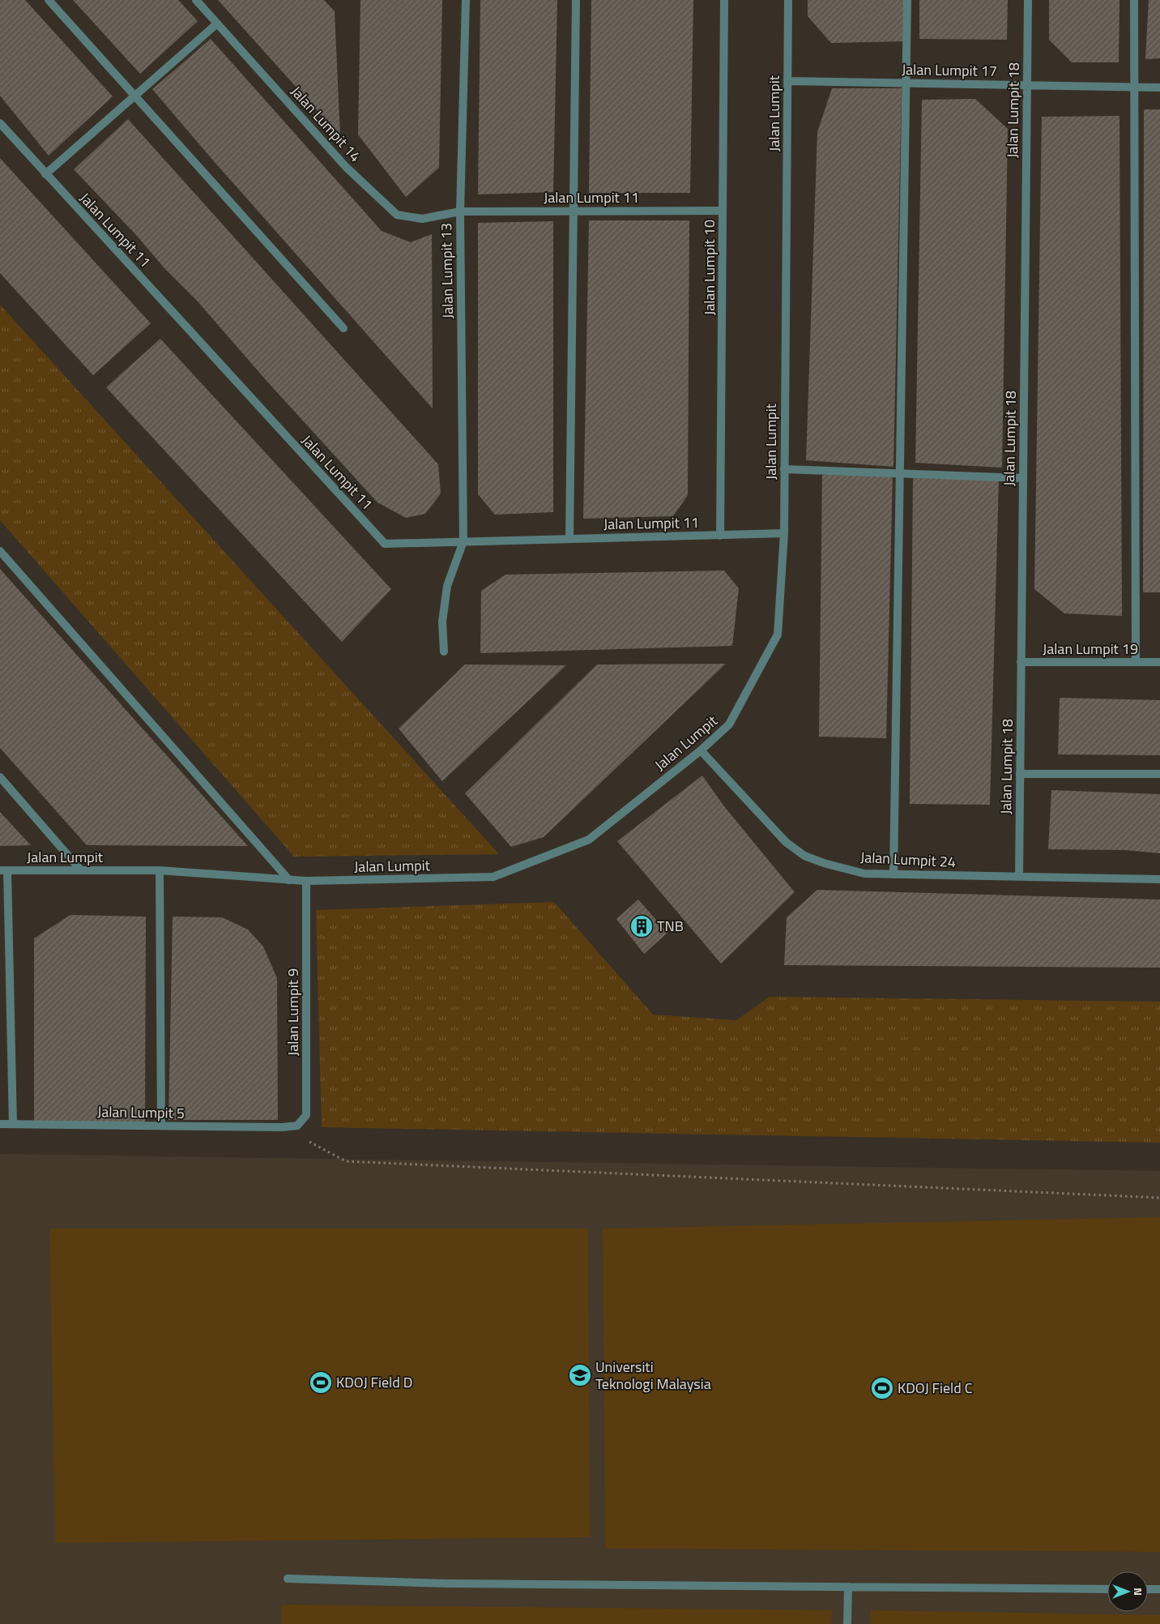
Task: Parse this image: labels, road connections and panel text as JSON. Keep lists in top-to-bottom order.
{
  "streets": {
    "street": [
      "Jalan Lumpit 17",
      "Jalan Lumpit 18",
      "Jalan Lumpit",
      "Jalan Lumpit 14",
      "Jalan Lumpit 11",
      "Jalan Lumpit 10",
      "Jalan Lumpit 13",
      "Jalan Lumpit 19",
      "Jalan Lumpit 24",
      "Jalan Lumpit 9",
      "Jalan Lumpit 5"
    ]
  },
  "crossings": [
    ["Jalan Lumpit 17", "Jalan Lumpit 18"],
    ["Jalan Lumpit 17", "Jalan Lumpit"],
    ["Jalan Lumpit 18", "Jalan Lumpit 19"],
    ["Jalan Lumpit 18", "Jalan Lumpit 24"],
    ["Jalan Lumpit", "Jalan Lumpit 11"],
    ["Jalan Lumpit", "Jalan Lumpit 24"],
    ["Jalan Lumpit", "Jalan Lumpit 9"],
    ["Jalan Lumpit 14", "Jalan Lumpit 11"],
    ["Jalan Lumpit 14", "Jalan Lumpit 13"],
    ["Jalan Lumpit 11", "Jalan Lumpit 10"],
    ["Jalan Lumpit 11", "Jalan Lumpit 13"],
    ["Jalan Lumpit 9", "Jalan Lumpit 5"]
  ],
  "places": {
    "building": ["TNB"],
    "school or university": ["Universiti Teknologi Malaysia"],
    "sports": ["KDOJ Field D", "KDOJ Field C"]
  },
  "north": "right"
}
